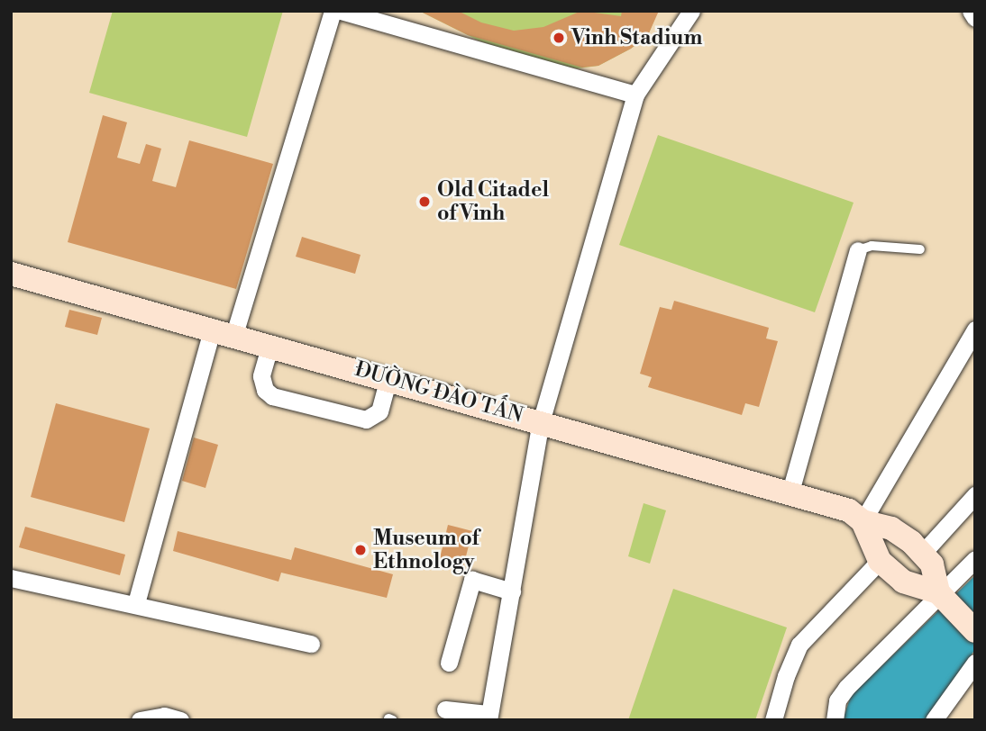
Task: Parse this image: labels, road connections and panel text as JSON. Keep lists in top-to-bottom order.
{
  "streets": {
    "street": ["ĐƯỜNG ĐÀO TẤN"]
  },
  "places": ["Vinh Stadium", "Old Citadel of Vinh", "Museum of Ethnology"]
}
